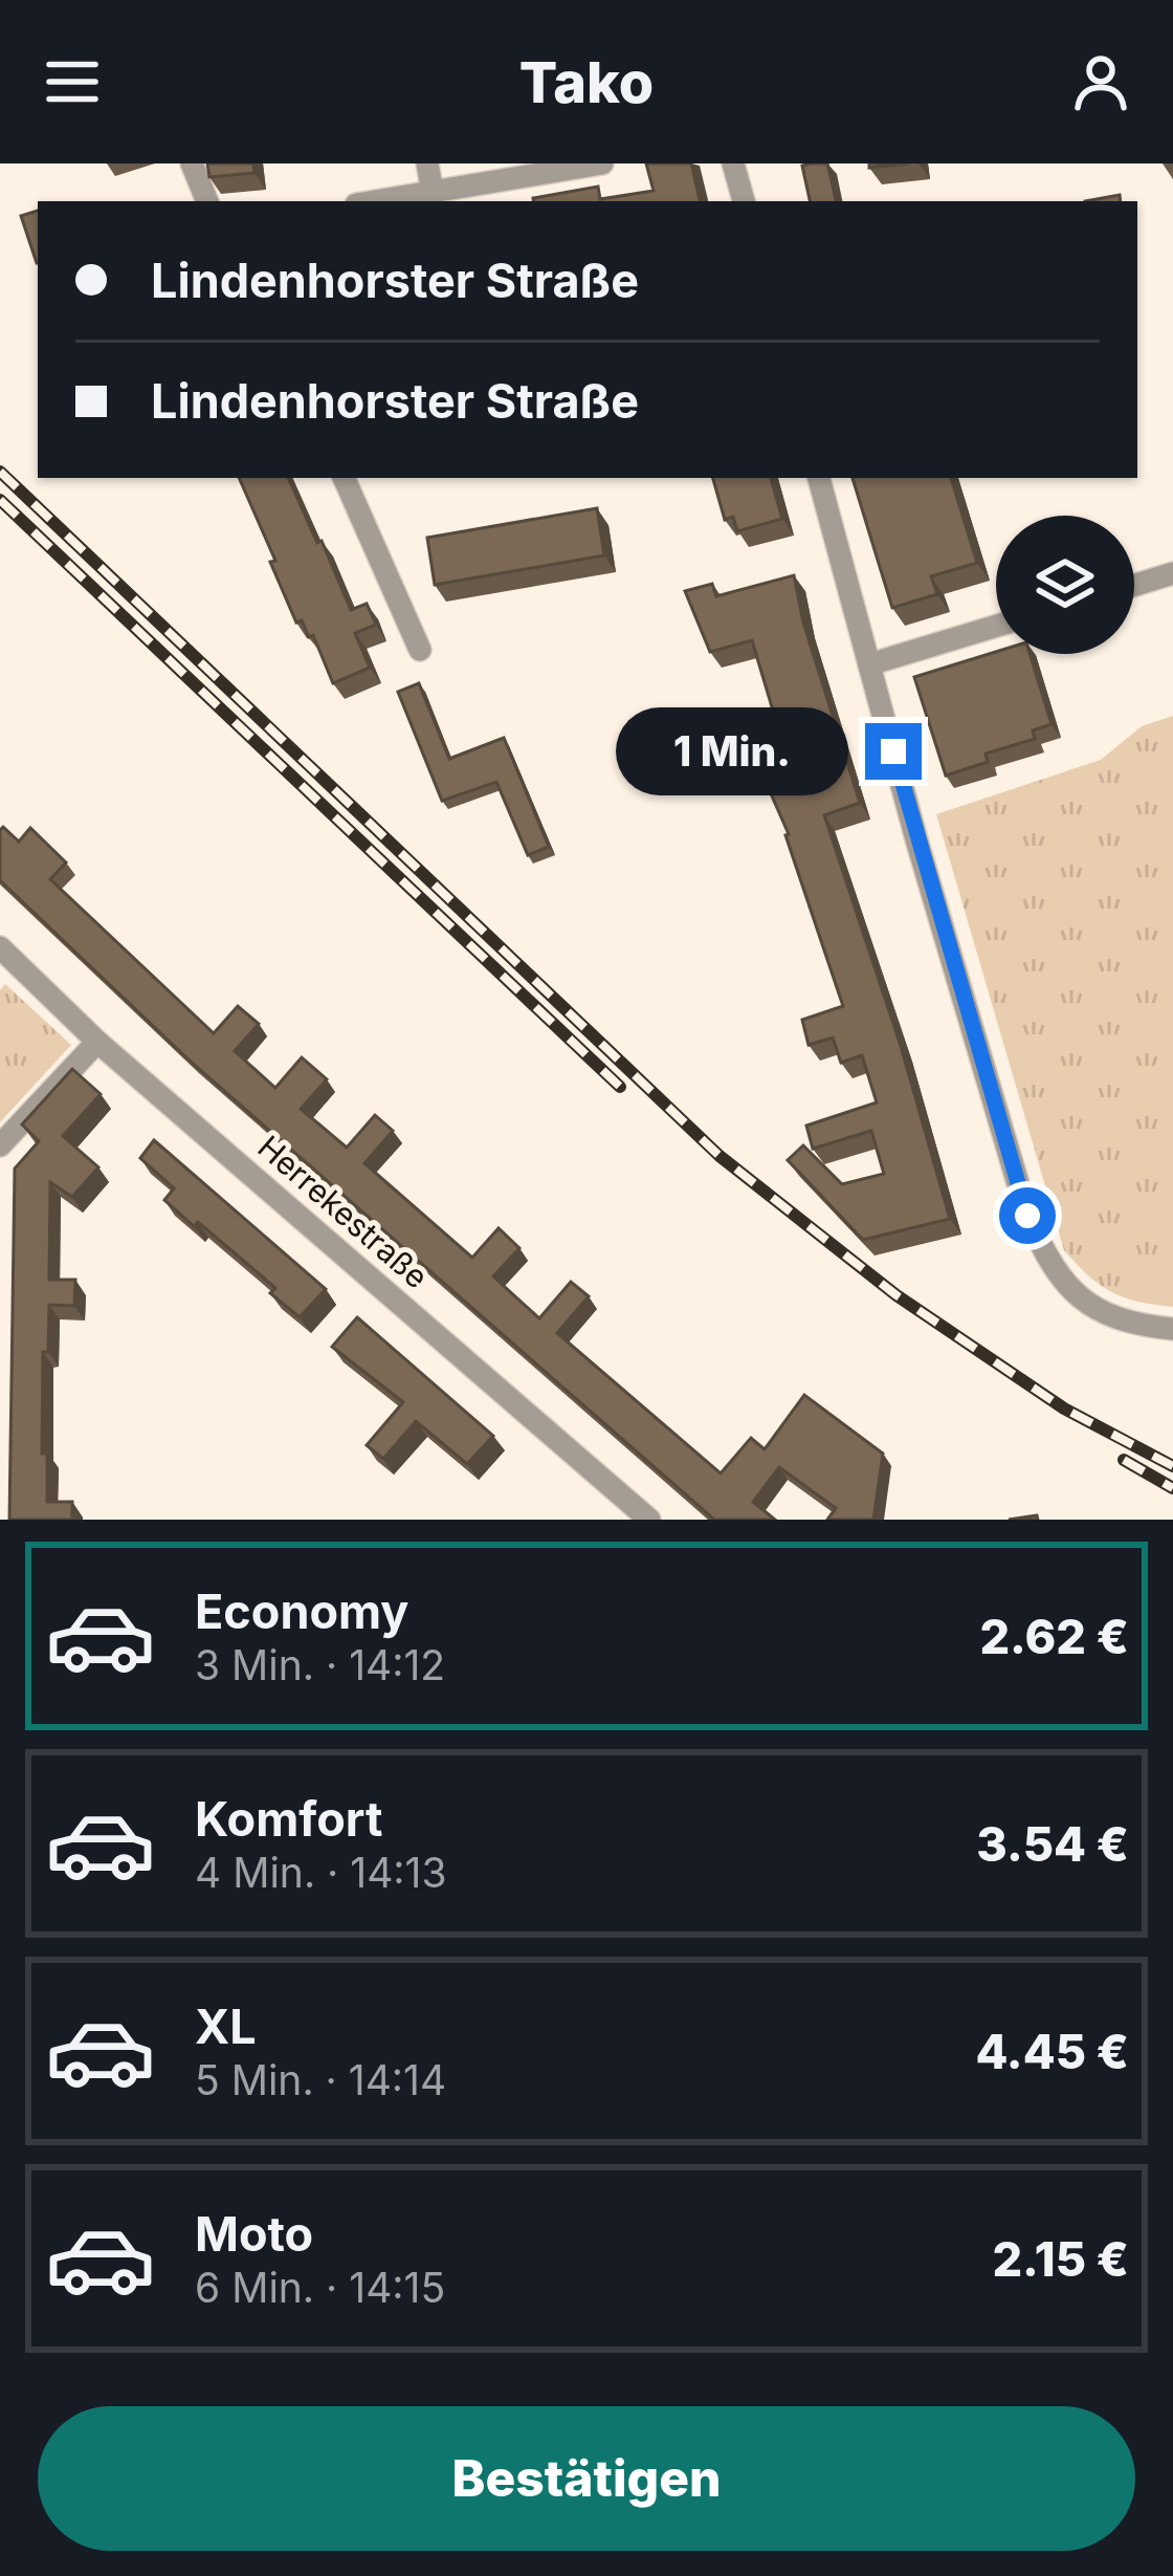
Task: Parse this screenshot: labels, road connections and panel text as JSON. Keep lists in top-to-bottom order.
{
  "streets": {
    "street": ["Herrekestraße"]
  },
  "page": {
    "header": "Tako",
    "banner": ["Lindenhorster Straße", "Lindenhorster Straße"],
    "bubble": "1 Min.",
    "list": [
      {
        "name": "Economy",
        "note": "3 Min. · 14:12",
        "value": "2.62 €"
      },
      {
        "name": "Komfort",
        "note": "4 Min. · 14:13",
        "value": "3.54 €"
      },
      {
        "name": "XL",
        "note": "5 Min. · 14:14",
        "value": "4.45 €"
      },
      {
        "name": "Moto",
        "note": "6 Min. · 14:15",
        "value": "2.15 €"
      }
    ],
    "buttons": "Bestätigen"
  }
}
